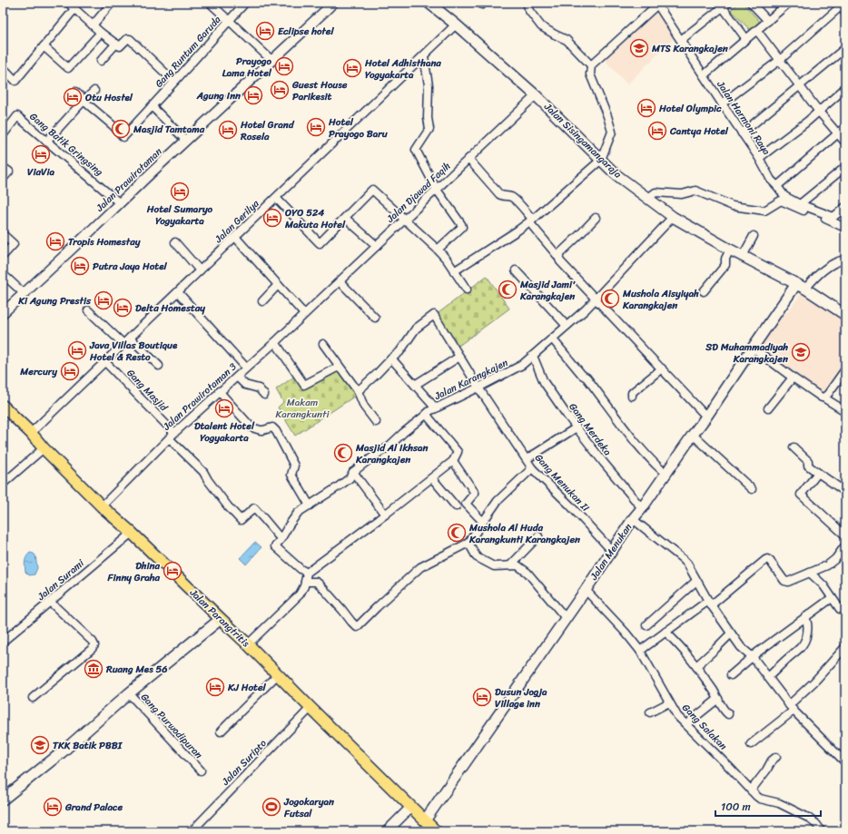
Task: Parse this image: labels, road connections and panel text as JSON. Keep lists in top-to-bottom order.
{
  "streets": {
    "main road": ["Jalan Sisingamangaraja", "Jalan Menukan", "Jalan Parangtritis"],
    "street": [
      "Gang Runtum Garuda",
      "Jalan Harmoni Raya",
      "Gang Batik Gringsing",
      "Jalan Prawirotaman",
      "Jalan Djawad Faqih",
      "Jalan Gerilya",
      "Jalan Karangkajen",
      "Gang Masjid",
      "Jalan Prawirotaman 3",
      "Gang Merdeka",
      "Gang Menukan II",
      "Jalan Surami",
      "Gang Purwodipuran",
      "Gang Salakan",
      "Jalan Suripto"
    ]
  },
  "crossings": [
    ["Gang Runtum Garuda", "Jalan Prawirotaman"],
    ["Jalan Sisingamangaraja", "Jalan Djawad Faqih"],
    ["Jalan Sisingamangaraja", "Jalan Gerilya"],
    ["Jalan Sisingamangaraja", "Jalan Karangkajen"],
    ["Jalan Sisingamangaraja", "Jalan Menukan"],
    ["Gang Batik Gringsing", "Jalan Prawirotaman"],
    ["Jalan Djawad Faqih", "Jalan Prawirotaman 3"],
    ["Jalan Gerilya", "Gang Masjid"],
    ["Jalan Gerilya", "Jalan Parangtritis"],
    ["Jalan Karangkajen", "Gang Masjid"],
    ["Jalan Karangkajen", "Gang Merdeka"],
    ["Jalan Karangkajen", "Gang Menukan II"],
    ["Gang Masjid", "Jalan Prawirotaman 3"],
    ["Jalan Prawirotaman 3", "Jalan Parangtritis"],
    ["Gang Merdeka", "Jalan Menukan"],
    ["Gang Menukan II", "Jalan Menukan"],
    ["Jalan Menukan", "Jalan Parangtritis"],
    ["Jalan Menukan", "Gang Salakan"],
    ["Jalan Surami", "Jalan Parangtritis"],
    ["Jalan Parangtritis", "Jalan Suripto"]
  ],
  "parks": ["Makam Karangkunti"],
  "places": {
    "hotel": [
      "Eclipse hotel",
      "Prayogo Lama Hotel",
      "Hotel Adhisthana Yogyakarta",
      "Guest House Parikesit",
      "Agung Inn",
      "Otu Hostel",
      "Hotel Olympic",
      "Hotel Prayogo Baru",
      "Hotel Grand Rosela",
      "Cantya Hotel",
      "ViaVia",
      "Hotel Sumaryo Yogyakarta",
      "OYO 524 Makuta Hotel",
      "Tropis Homestay",
      "Putra Jaya Hotel",
      "Ki Agung Prestis",
      "Delta Homestay",
      "Java Villas Boutique Hotel & Resto",
      "Mercury",
      "Dtalent Hotel Yogyakarta",
      "Dhina Finny Graha",
      "KJ Hotel",
      "Dusun Jogja Village inn",
      "Grand Palace"
    ],
    "school or university": ["MTS Karangkajen", "SD Muhammadiyah Karangkajen", "TKK Batik PBBI"],
    "mosque": [
      "Masjid Tamtama",
      "Masjid Jami' Karangkajen",
      "Mushola Aisyiyah Karangkajen",
      "Masjid Al Ikhsan Karangkajen",
      "Mushola Al Huda Karangkunti Karangkajen"
    ],
    "museum": ["Ruang Mes 56"],
    "sports": ["Jogokaryan Futsal"]
  },
  "scale_bar": "100 m"
}
